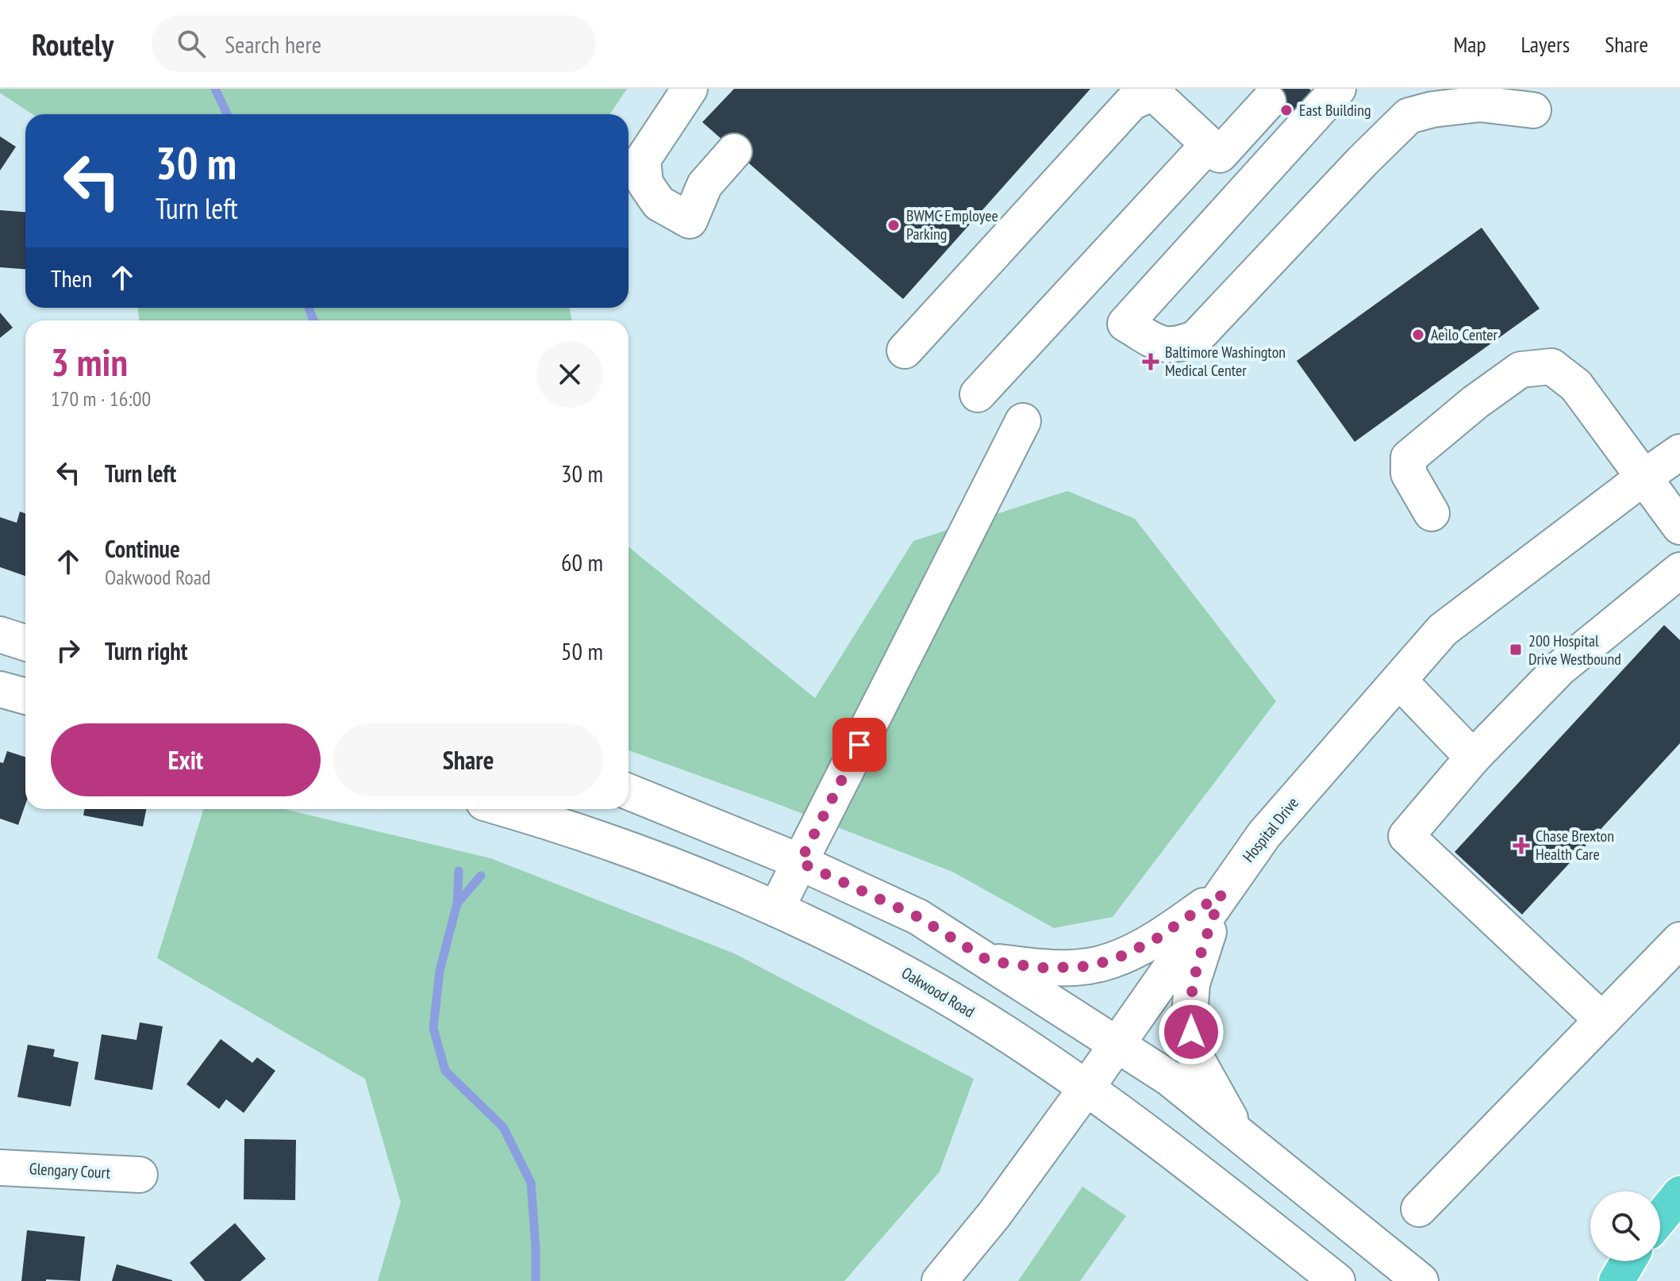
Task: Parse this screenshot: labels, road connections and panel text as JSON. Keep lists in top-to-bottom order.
{
  "streets": {
    "street": ["Hospital Drive", "Oakwood Road", "Glengary Court"]
  },
  "crossings": [
    ["Hospital Drive", "Oakwood Road"]
  ],
  "places": {
    "other": ["East Building", "BWMC Employee Parking", "Aeilo Center"],
    "health": ["Baltimore Washington Medical Center", "Chase Brexton Health Care"],
    "transit": ["200 Hospital Drive Westbound"]
  },
  "page": {
    "header": "Routely",
    "search": "Search here",
    "nav": ["Map", "Layers", "Share"],
    "turn": ["30 m", "Turn left"],
    "then": "Then",
    "heading": ["3 min", "170 m · 16:00"],
    "list": [
      {
        "name": "Turn left",
        "value": "30 m"
      },
      {
        "name": "Continue",
        "note": "Oakwood Road",
        "value": "60 m"
      },
      {
        "name": "Turn right",
        "value": "50 m"
      }
    ],
    "buttons": ["Exit", "Share"]
  }
}
